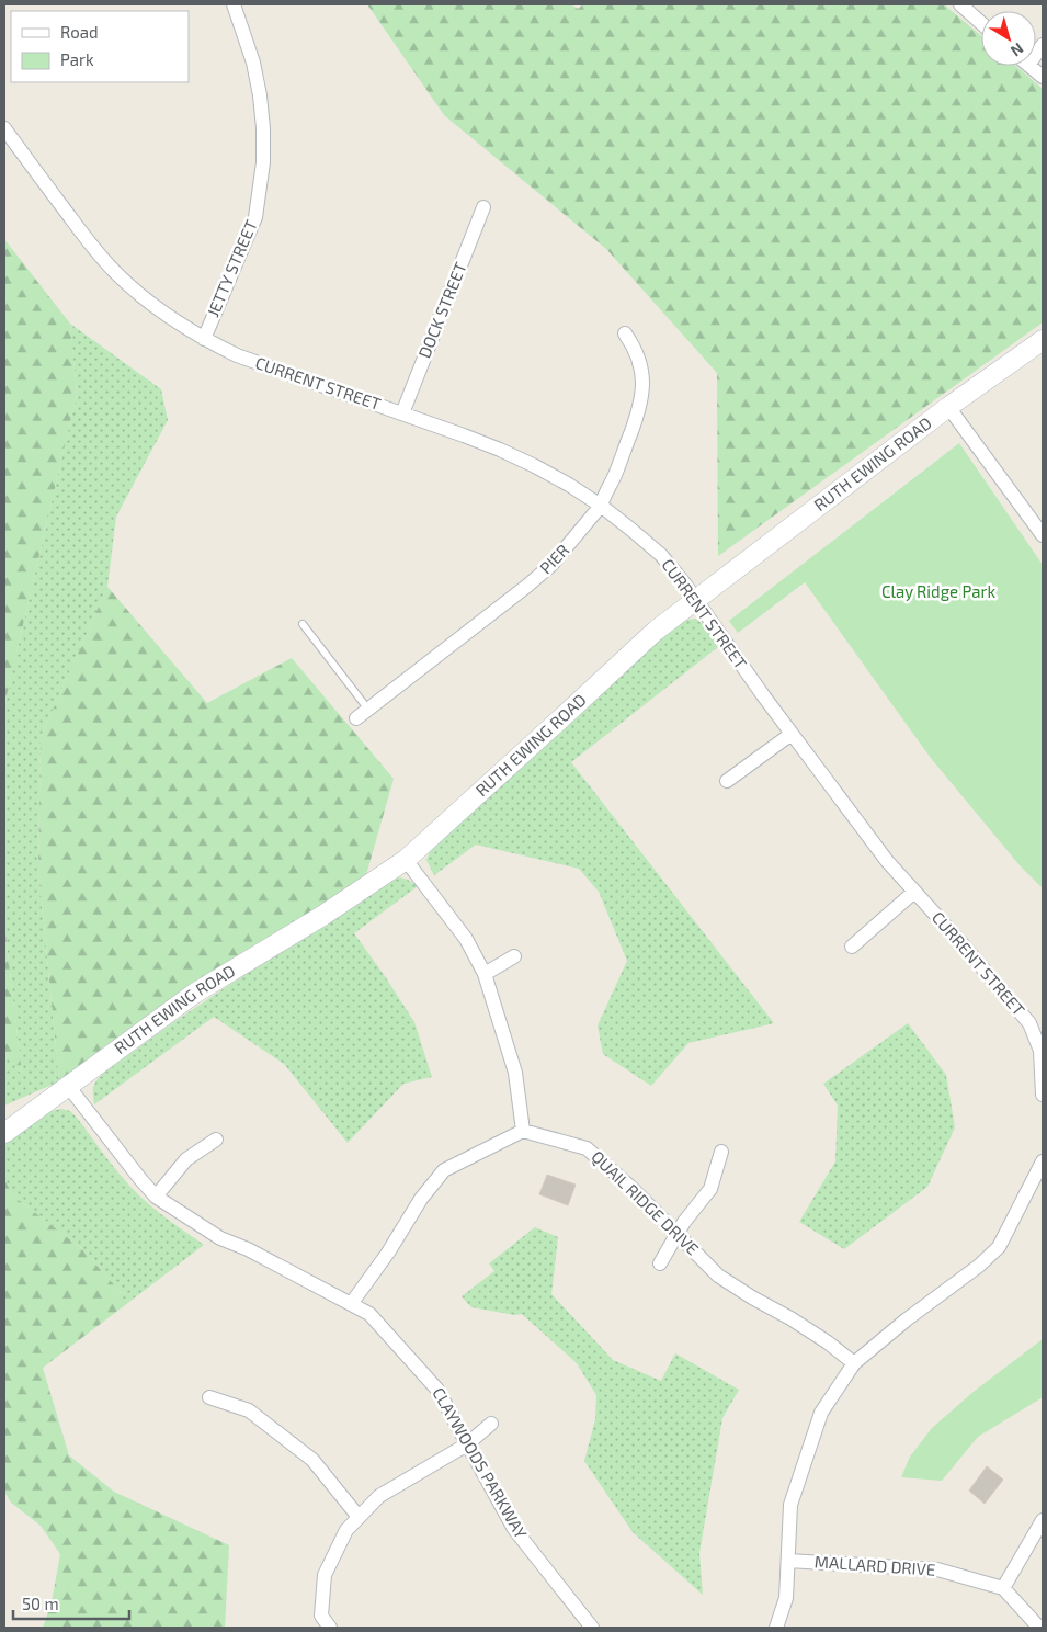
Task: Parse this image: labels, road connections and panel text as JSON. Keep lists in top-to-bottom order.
{
  "streets": {
    "street": [
      "JETTY STREET",
      "DOCK STREET",
      "CURRENT STREET",
      "RUTH EWING ROAD",
      "PIER",
      "QUAIL RIDGE DRIVE",
      "CLAYWOODS PARKWAY",
      "MALLARD DRIVE"
    ]
  },
  "crossings": [
    ["JETTY STREET", "CURRENT STREET"],
    ["DOCK STREET", "CURRENT STREET"],
    ["CURRENT STREET", "RUTH EWING ROAD"],
    ["CURRENT STREET", "PIER"],
    ["RUTH EWING ROAD", "CLAYWOODS PARKWAY"]
  ],
  "parks": ["Clay Ridge Park"],
  "legend": ["Road", "Park"],
  "scale_bar": "50 m",
  "north": "bottom right"
}
